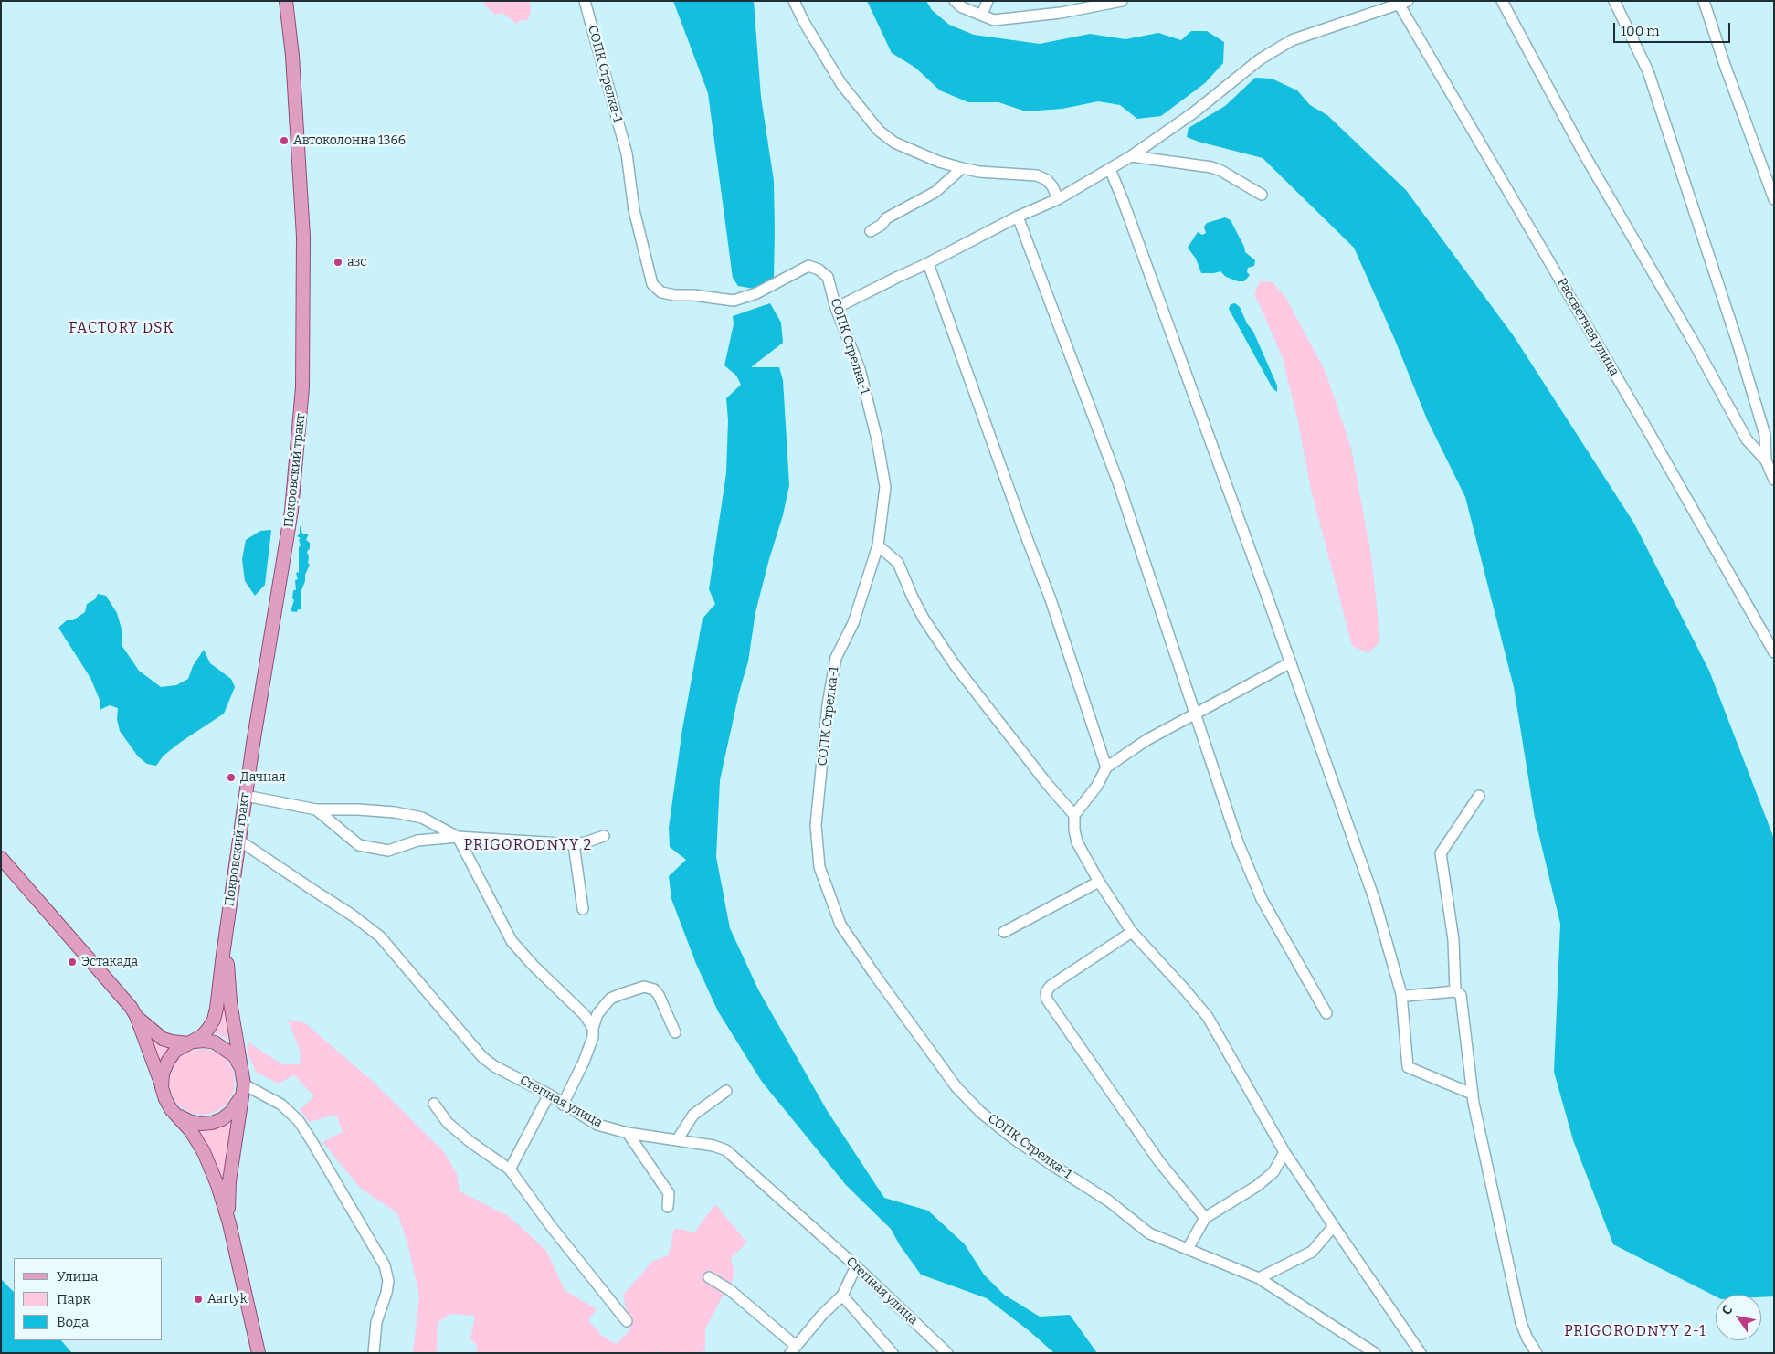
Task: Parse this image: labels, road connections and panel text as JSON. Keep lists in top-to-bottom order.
{
  "streets": {
    "main road": ["Покровский тракт"],
    "street": ["СОПК Стрелка-1", "Рассветная улица", "Степная улица"]
  },
  "crossings": [
    ["Покровский тракт", "Степная улица"]
  ],
  "districts": ["FACTORY DSK", "PRIGORODNYY 2", "PRIGORODNYY 2-1"],
  "places": [
    "Автоколонна 1366",
    "азс",
    "Дачная",
    "Эстакада",
    "Aartyk"
  ],
  "legend": ["Улица", "Парк", "Вода"],
  "scale_bar": "100 m",
  "north": "top left"
}
